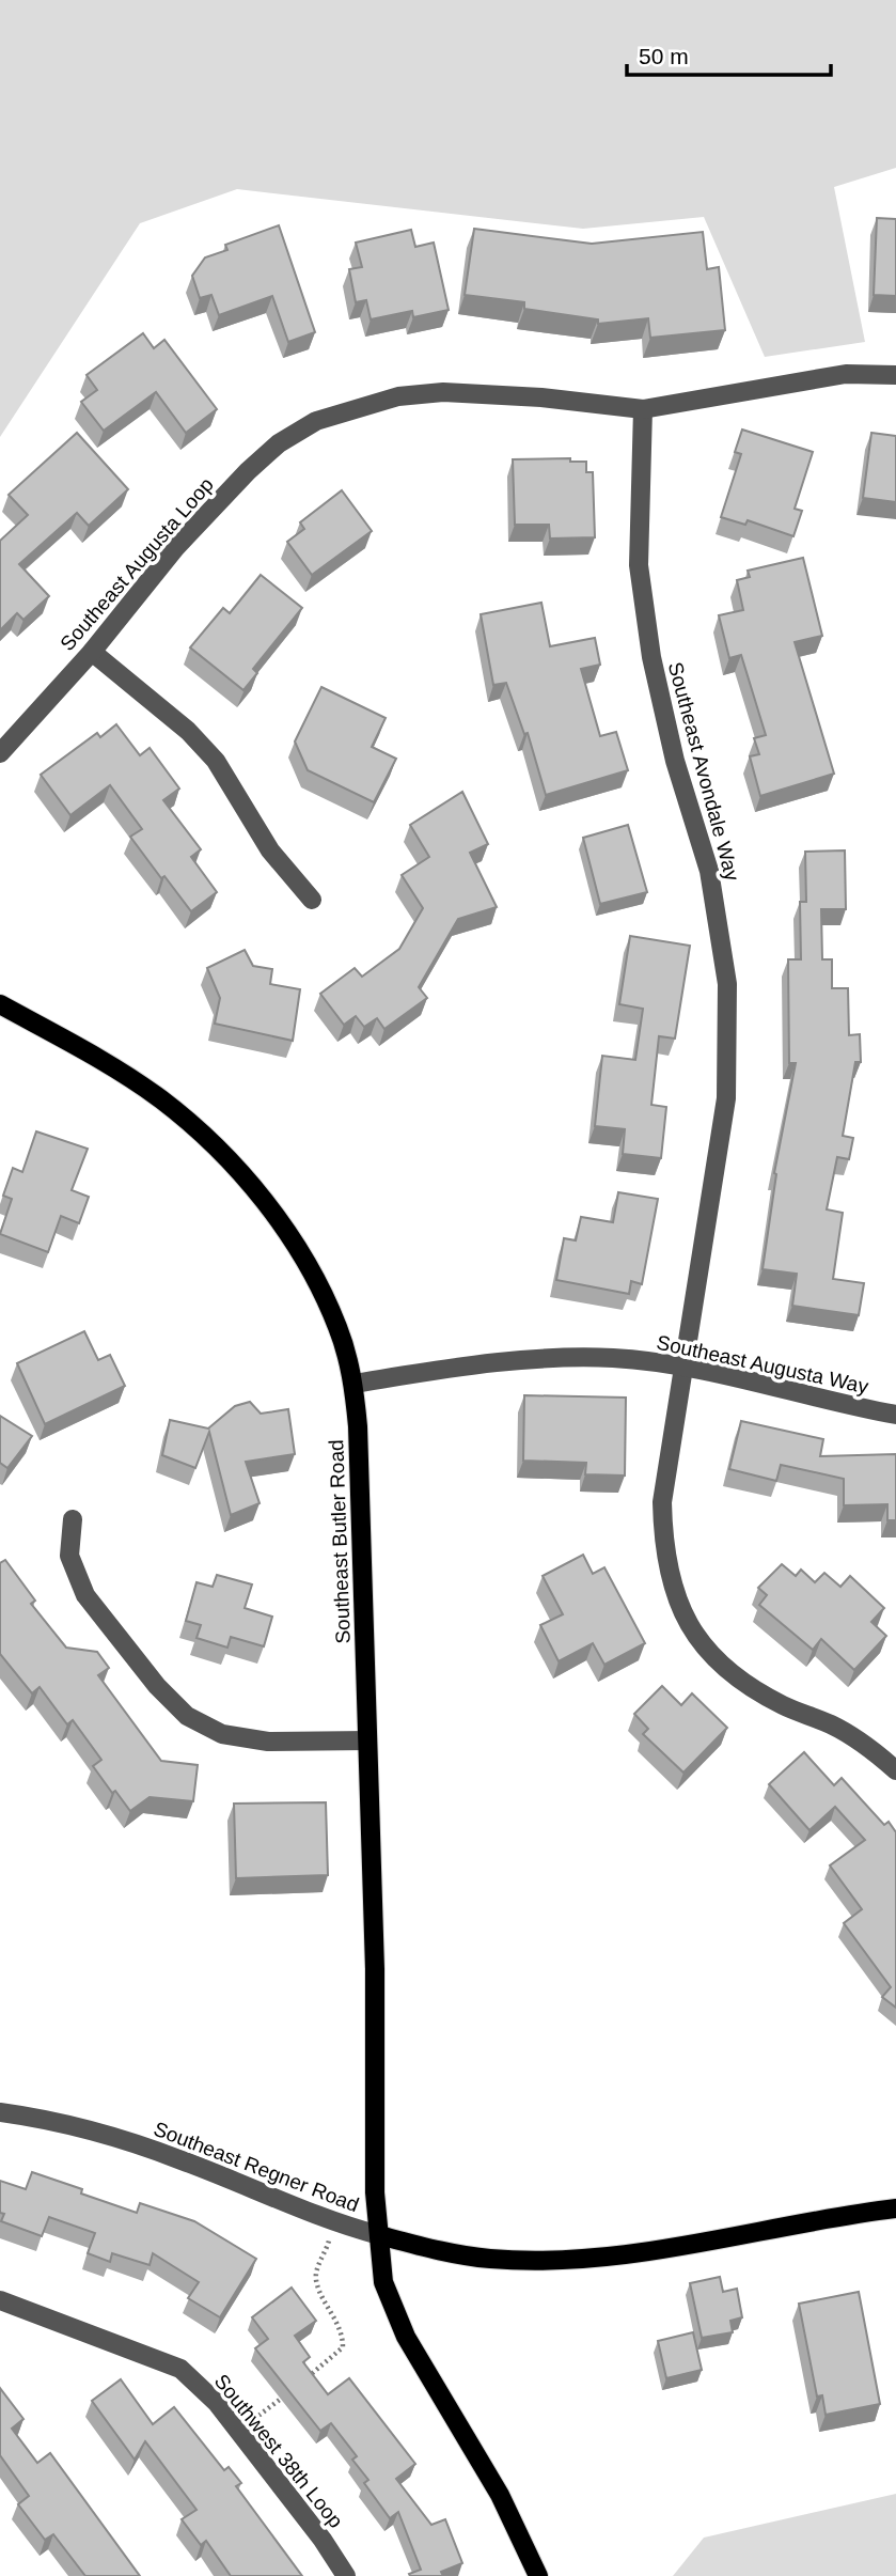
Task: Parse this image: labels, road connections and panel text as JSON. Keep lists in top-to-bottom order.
{
  "streets": {
    "main road": ["Southeast Butler Road", "Southeast Regner Road"],
    "street": [
      "Southeast Augusta Loop",
      "Southeast Avondale Way",
      "Southeast Augusta Way",
      "Southwest 38th Loop"
    ]
  },
  "crossings": [
    ["Southeast Augusta Loop", "Southeast Avondale Way"],
    ["Southeast Avondale Way", "Southeast Augusta Way"],
    ["Southeast Augusta Way", "Southeast Butler Road"],
    ["Southeast Butler Road", "Southeast Regner Road"]
  ],
  "scale_bar": "50 m"
}
